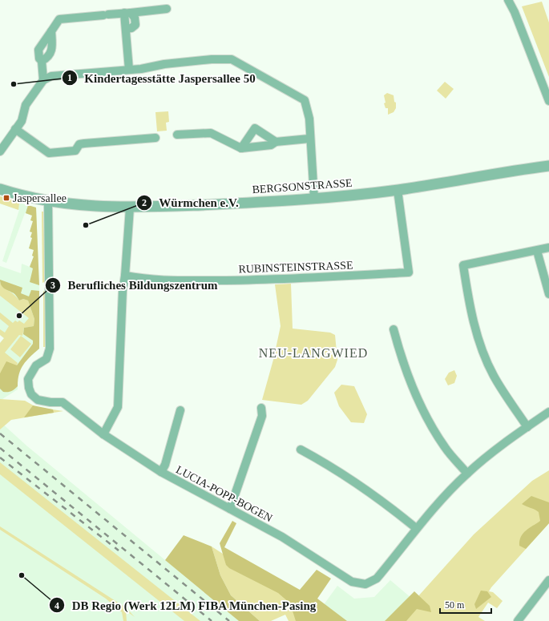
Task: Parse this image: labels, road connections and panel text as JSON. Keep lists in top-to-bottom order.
{
  "streets": {
    "street": ["BERGSONSTRASSE", "RUBINSTEINSTRASSE", "LUCIA-POPP-BOGEN"]
  },
  "crossings": [
    ["BERGSONSTRASSE", "RUBINSTEINSTRASSE"],
    ["BERGSONSTRASSE", "LUCIA-POPP-BOGEN"]
  ],
  "districts": ["NEU-LANGWIED"],
  "places": {
    "other": [
      "Kindertagesstätte Jaspersallee 50",
      "Würmchen e.V.",
      "Berufliches Bildungszentrum",
      "DB Regio (Werk 12LM) FIBA München-Pasing"
    ],
    "transit": ["Jaspersallee"]
  },
  "scale_bar": "50 m"
}
